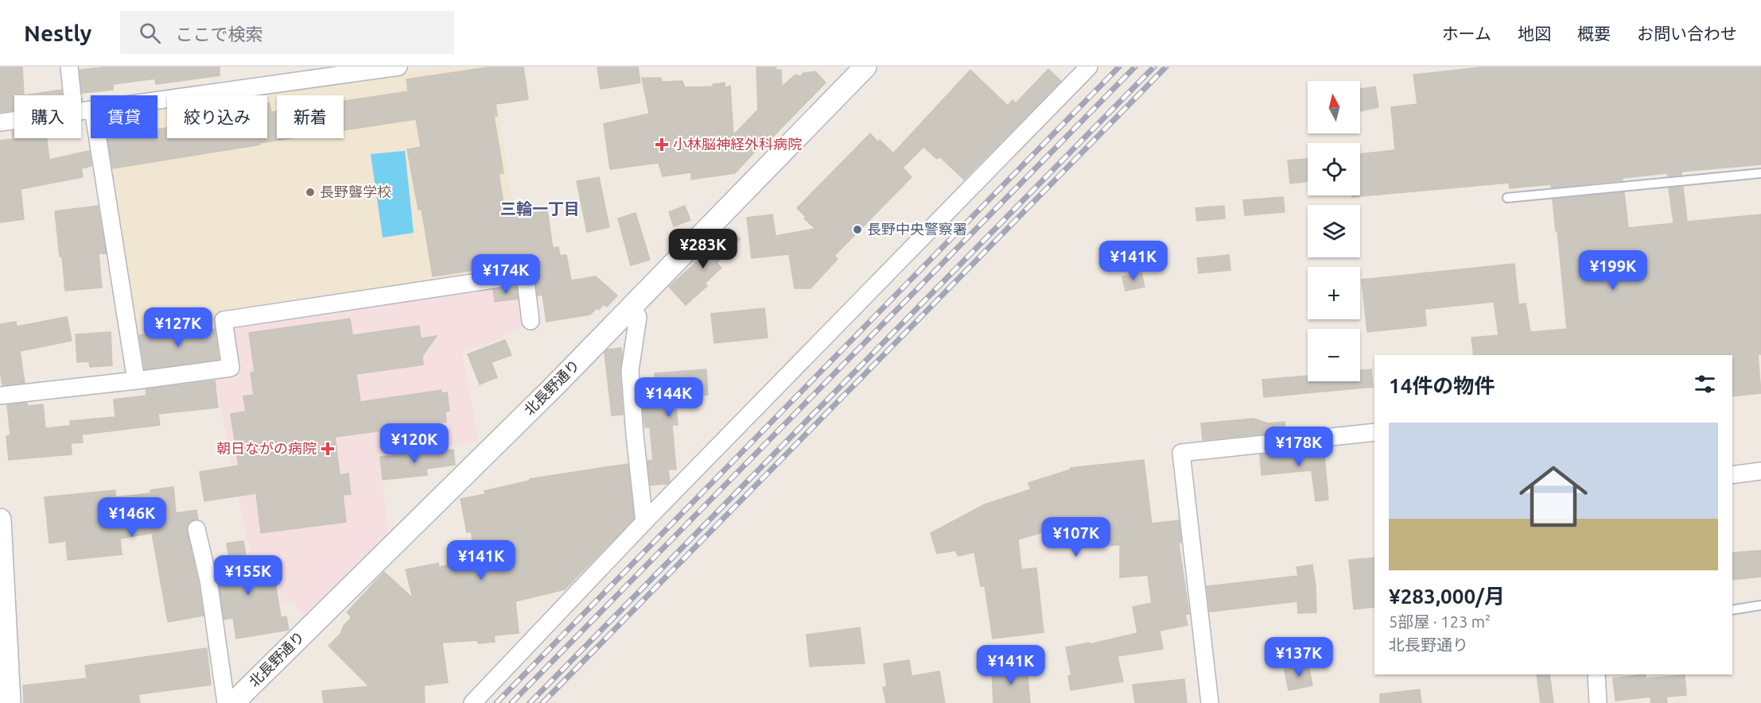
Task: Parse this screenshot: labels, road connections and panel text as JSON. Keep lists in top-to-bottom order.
{
  "streets": {
    "street": ["北長野通り"]
  },
  "districts": ["三輪一丁目"],
  "places": {
    "health": ["小林脳神経外科病院", "朝日ながの病院"],
    "other": ["長野聾学校", "長野中央警察署"]
  },
  "north": "top",
  "page": {
    "header": "Nestly",
    "search": "ここで検索",
    "nav": [
      "ホーム",
      "地図",
      "概要",
      "お問い合わせ"
    ],
    "map_buttons": ["+", "−"],
    "chip": [
      "購入",
      "賃貸",
      "絞り込み",
      "新着"
    ],
    "price": [
      "¥283K",
      "¥141K",
      "¥199K",
      "¥174K",
      "¥127K",
      "¥144K",
      "¥120K",
      "¥178K",
      "¥146K",
      "¥107K",
      "¥141K",
      "¥155K",
      "¥137K",
      "¥141K"
    ],
    "heading": "14件の物件",
    "list": [
      {
        "name": "¥283,000/月",
        "note": "5部屋 · 123 m² · 北長野通り"
      }
    ]
  }
}
